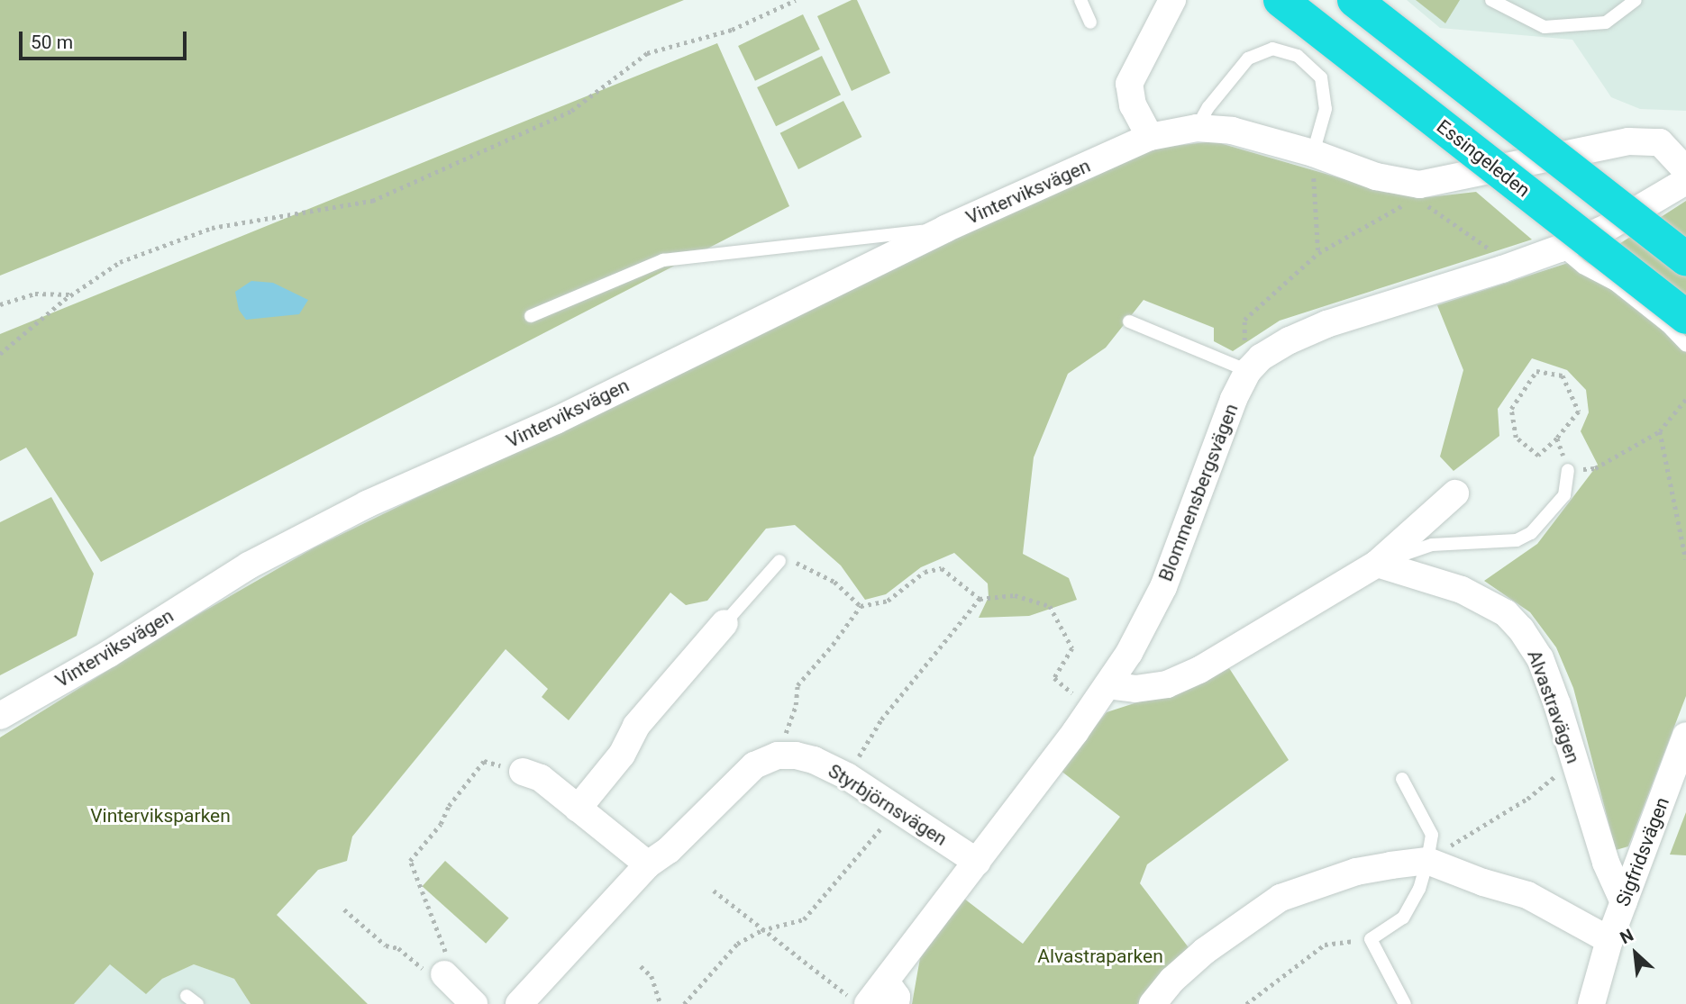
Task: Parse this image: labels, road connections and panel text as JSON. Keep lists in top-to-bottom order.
{
  "streets": {
    "highway": ["Essingeleden"],
    "street": [
      "Vinterviksvägen",
      "Blommensbergsvägen",
      "Alvastravägen",
      "Styrbjörnsvägen",
      "Sigfridsvägen"
    ]
  },
  "crossings": [
    ["Blommensbergsvägen", "Styrbjörnsvägen"],
    ["Alvastravägen", "Sigfridsvägen"]
  ],
  "parks": ["Vinterviksparken", "Alvastraparken"],
  "scale_bar": "50 m",
  "north": "top left"
}
